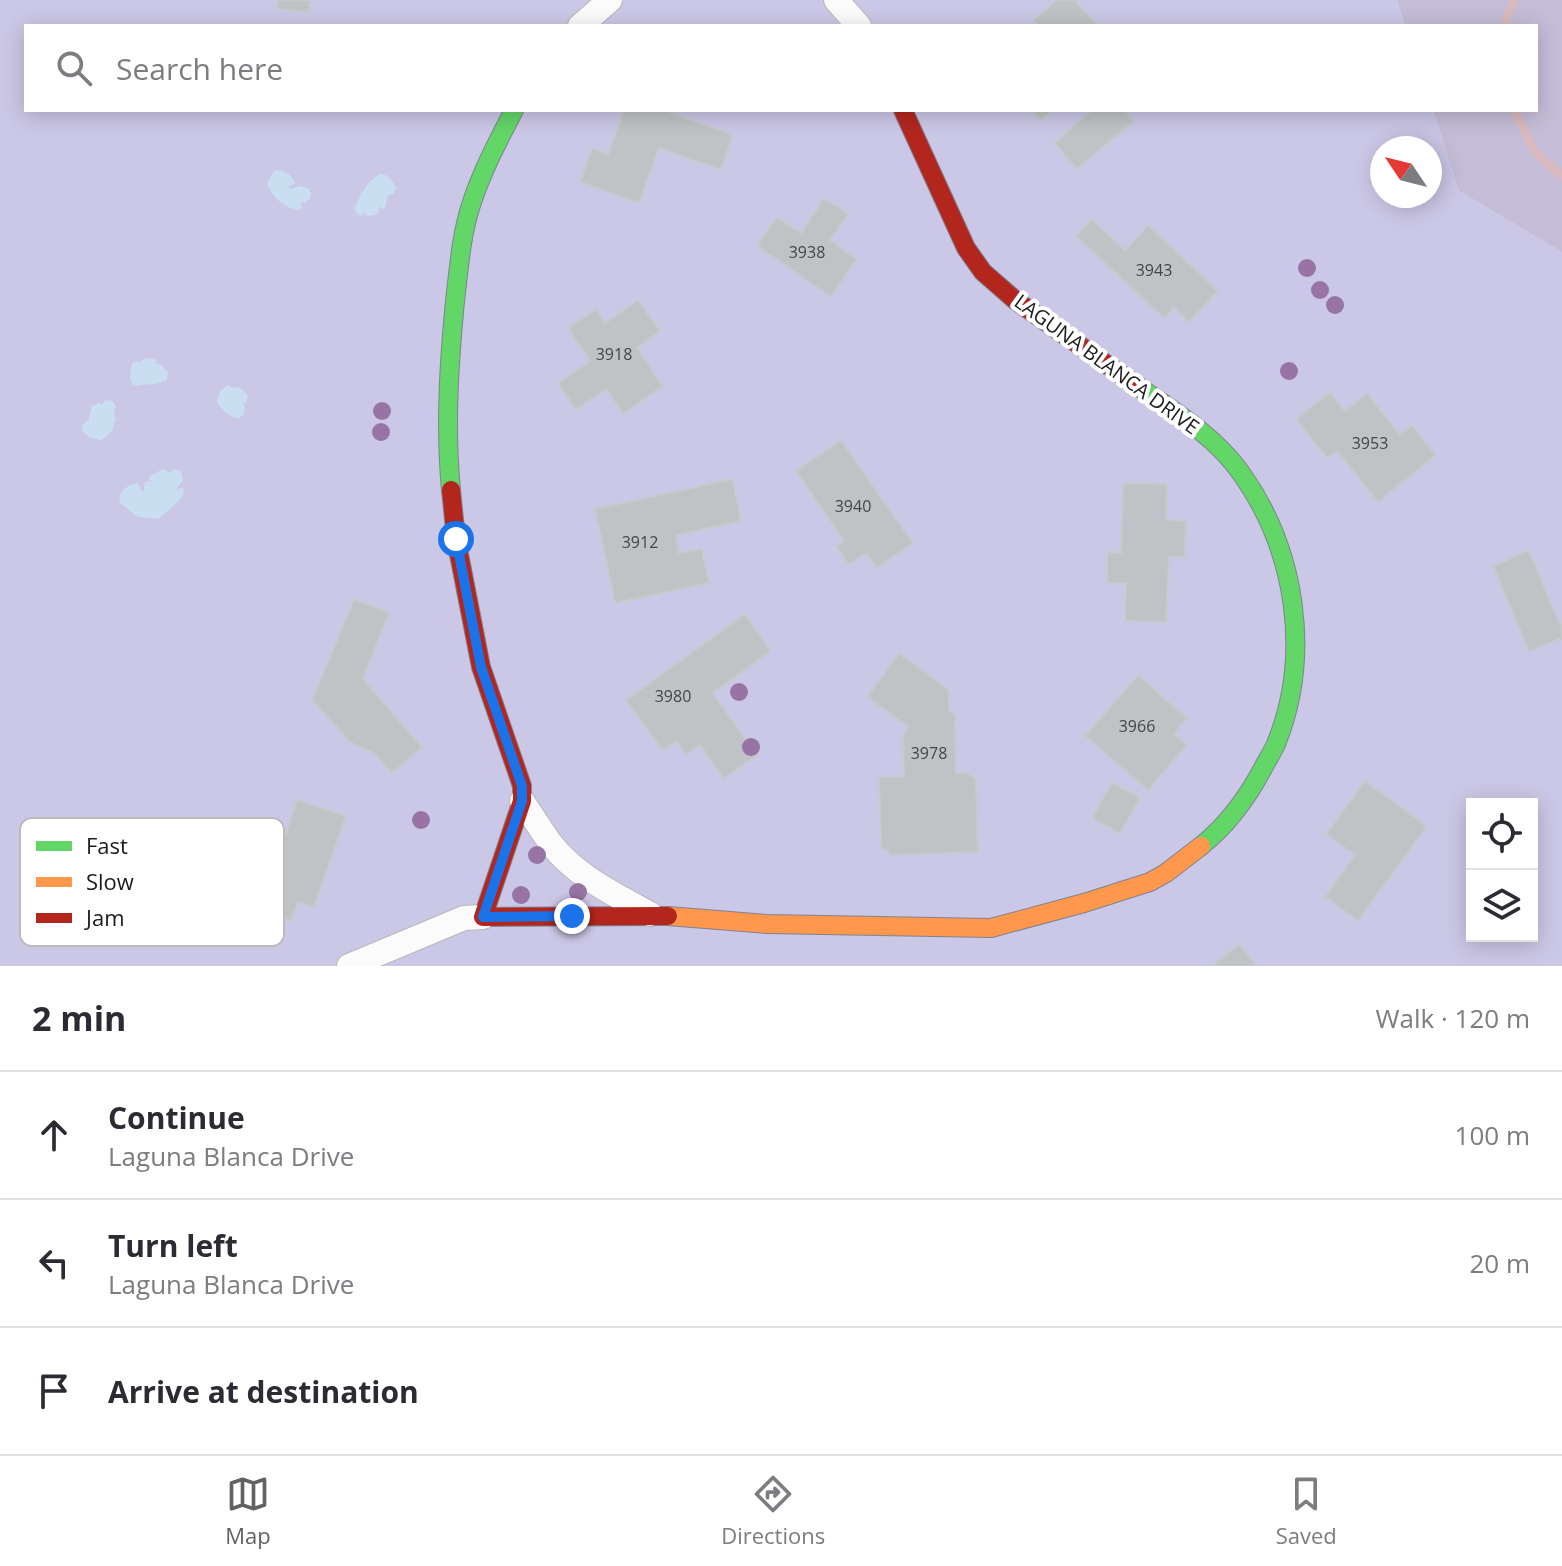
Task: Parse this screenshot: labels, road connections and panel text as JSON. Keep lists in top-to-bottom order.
{
  "streets": {
    "street": ["LAGUNA BLANCA DRIVE"]
  },
  "house_numbers": [
    "3938",
    "3943",
    "3918",
    "3953",
    "3940",
    "3912",
    "3980",
    "3966",
    "3978"
  ],
  "legend": ["Fast", "Slow", "Jam"],
  "north": "top left",
  "page": {
    "search": "Search here",
    "heading": ["2 min", "Walk · 120 m"],
    "list": [
      ["Continue", "Laguna Blanca Drive", "100 m"],
      ["Turn left", "Laguna Blanca Drive", "20 m"],
      "Arrive at destination"
    ],
    "nav": ["Map", "Directions", "Saved"]
  }
}
